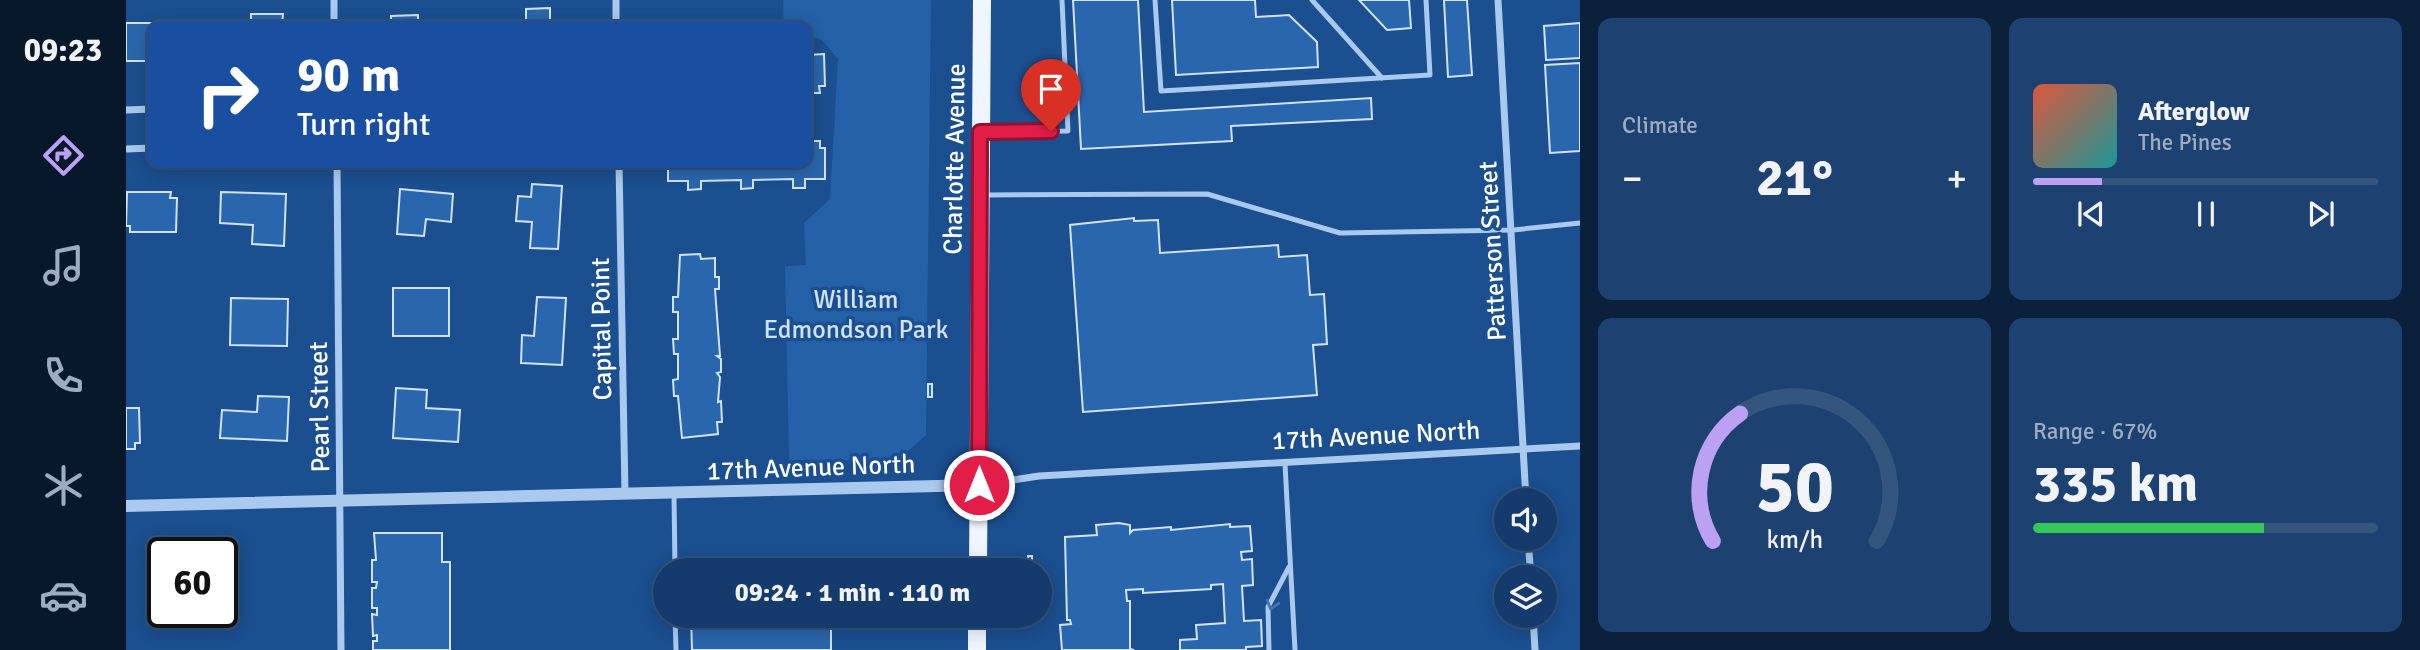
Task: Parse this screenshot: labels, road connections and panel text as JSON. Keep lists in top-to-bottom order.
{
  "streets": {
    "main road": ["Charlotte Avenue"],
    "street": [
      "Patterson Street",
      "Capital Point",
      "Pearl Street",
      "17th Avenue North"
    ]
  },
  "crossings": [
    ["Charlotte Avenue", "17th Avenue North"],
    ["Patterson Street", "17th Avenue North"],
    ["Capital Point", "17th Avenue North"],
    ["Pearl Street", "17th Avenue North"]
  ],
  "parks": ["William Edmondson Park"],
  "page": {
    "tabs": "09:23",
    "tile": [
      "Climate",
      ["Range · 67%", "335 km"]
    ],
    "turn": ["90 m", "Turn right"],
    "song": ["Afterglow", "The Pines"],
    "heat": ["−", "21°", "+"],
    "limit": "60",
    "trip": "09:24 · 1 min · 110 m",
    "gauge": ["50", "km/h"]
  }
}
